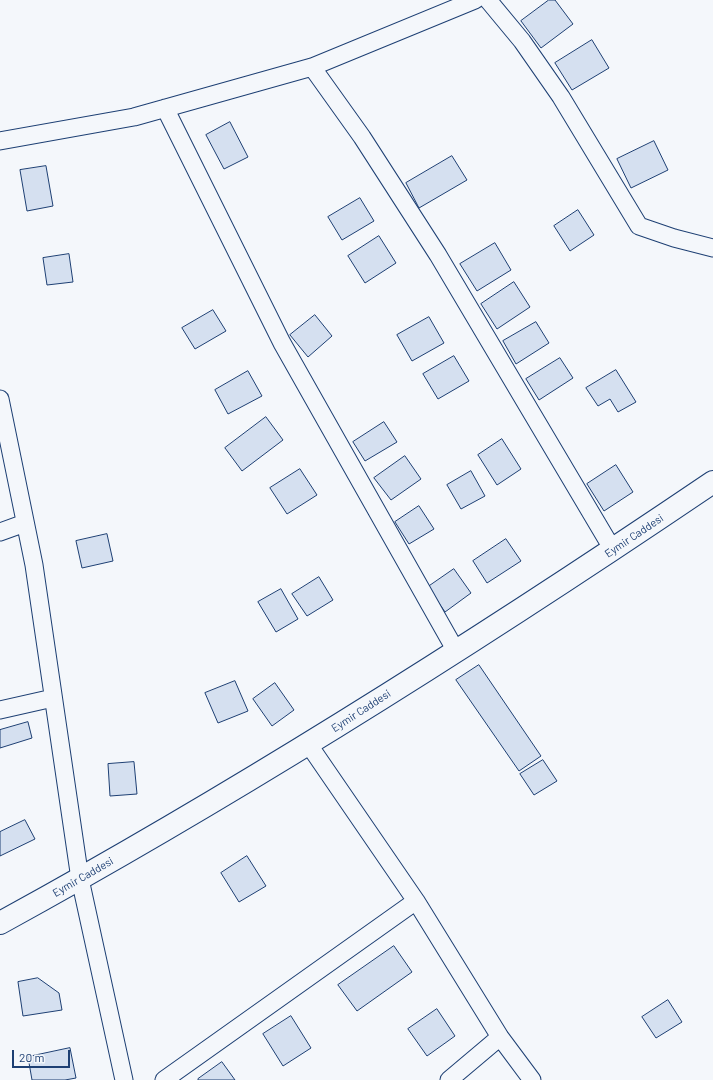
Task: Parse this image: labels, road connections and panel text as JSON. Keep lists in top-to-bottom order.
{
  "streets": {
    "main road": ["Eymir Caddesi"]
  },
  "scale_bar": "20 m"
}
